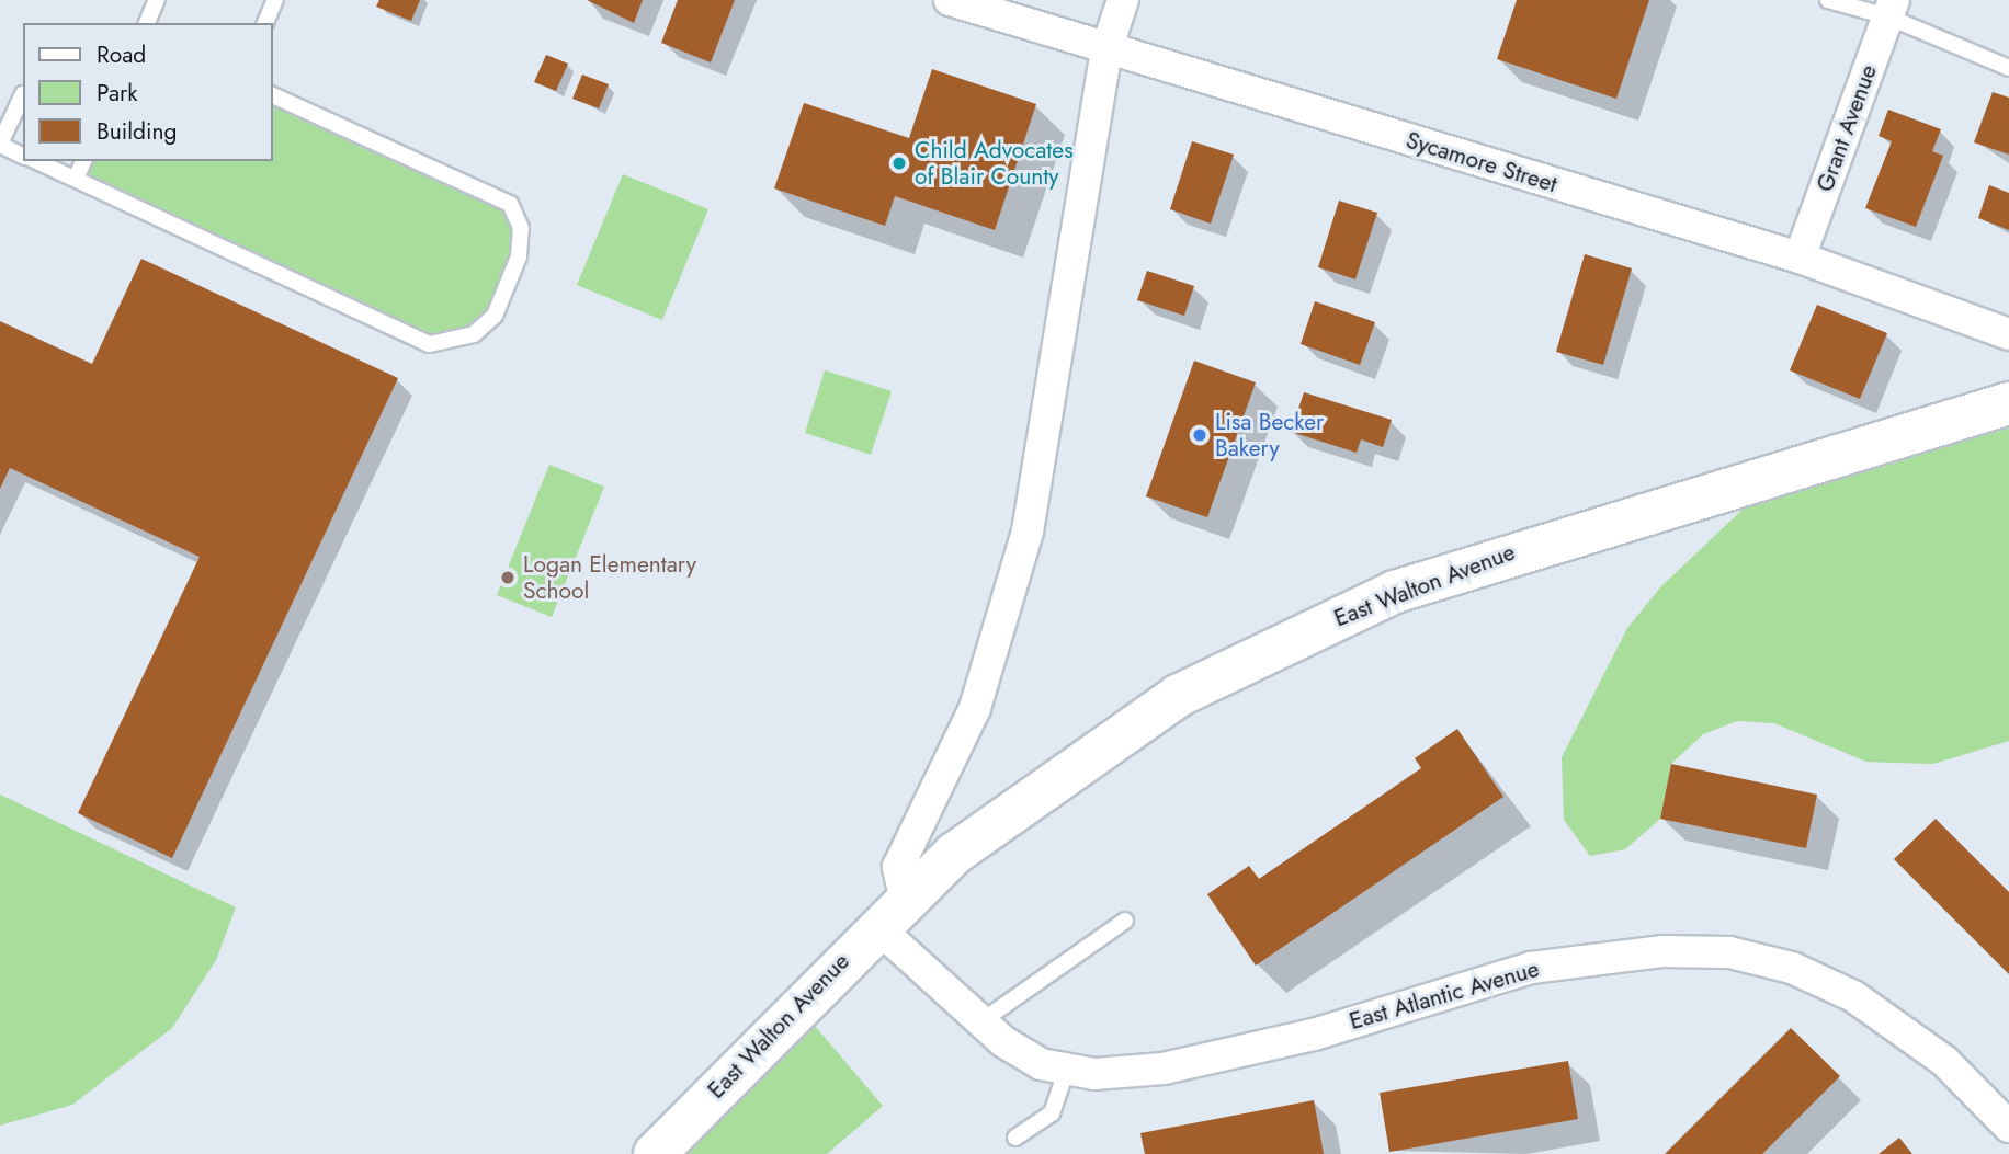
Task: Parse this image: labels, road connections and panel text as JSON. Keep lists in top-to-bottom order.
{
  "streets": {
    "main road": ["East Walton Avenue"],
    "street": ["Grant Avenue", "Sycamore Street", "East Atlantic Avenue"]
  },
  "crossings": [
    ["Grant Avenue", "Sycamore Street"],
    ["East Walton Avenue", "East Atlantic Avenue"]
  ],
  "places": ["Child Advocates of Blair County", "Lisa Becker Bakery", "Logan Elementary School"],
  "legend": ["Road", "Park", "Building"]
}
